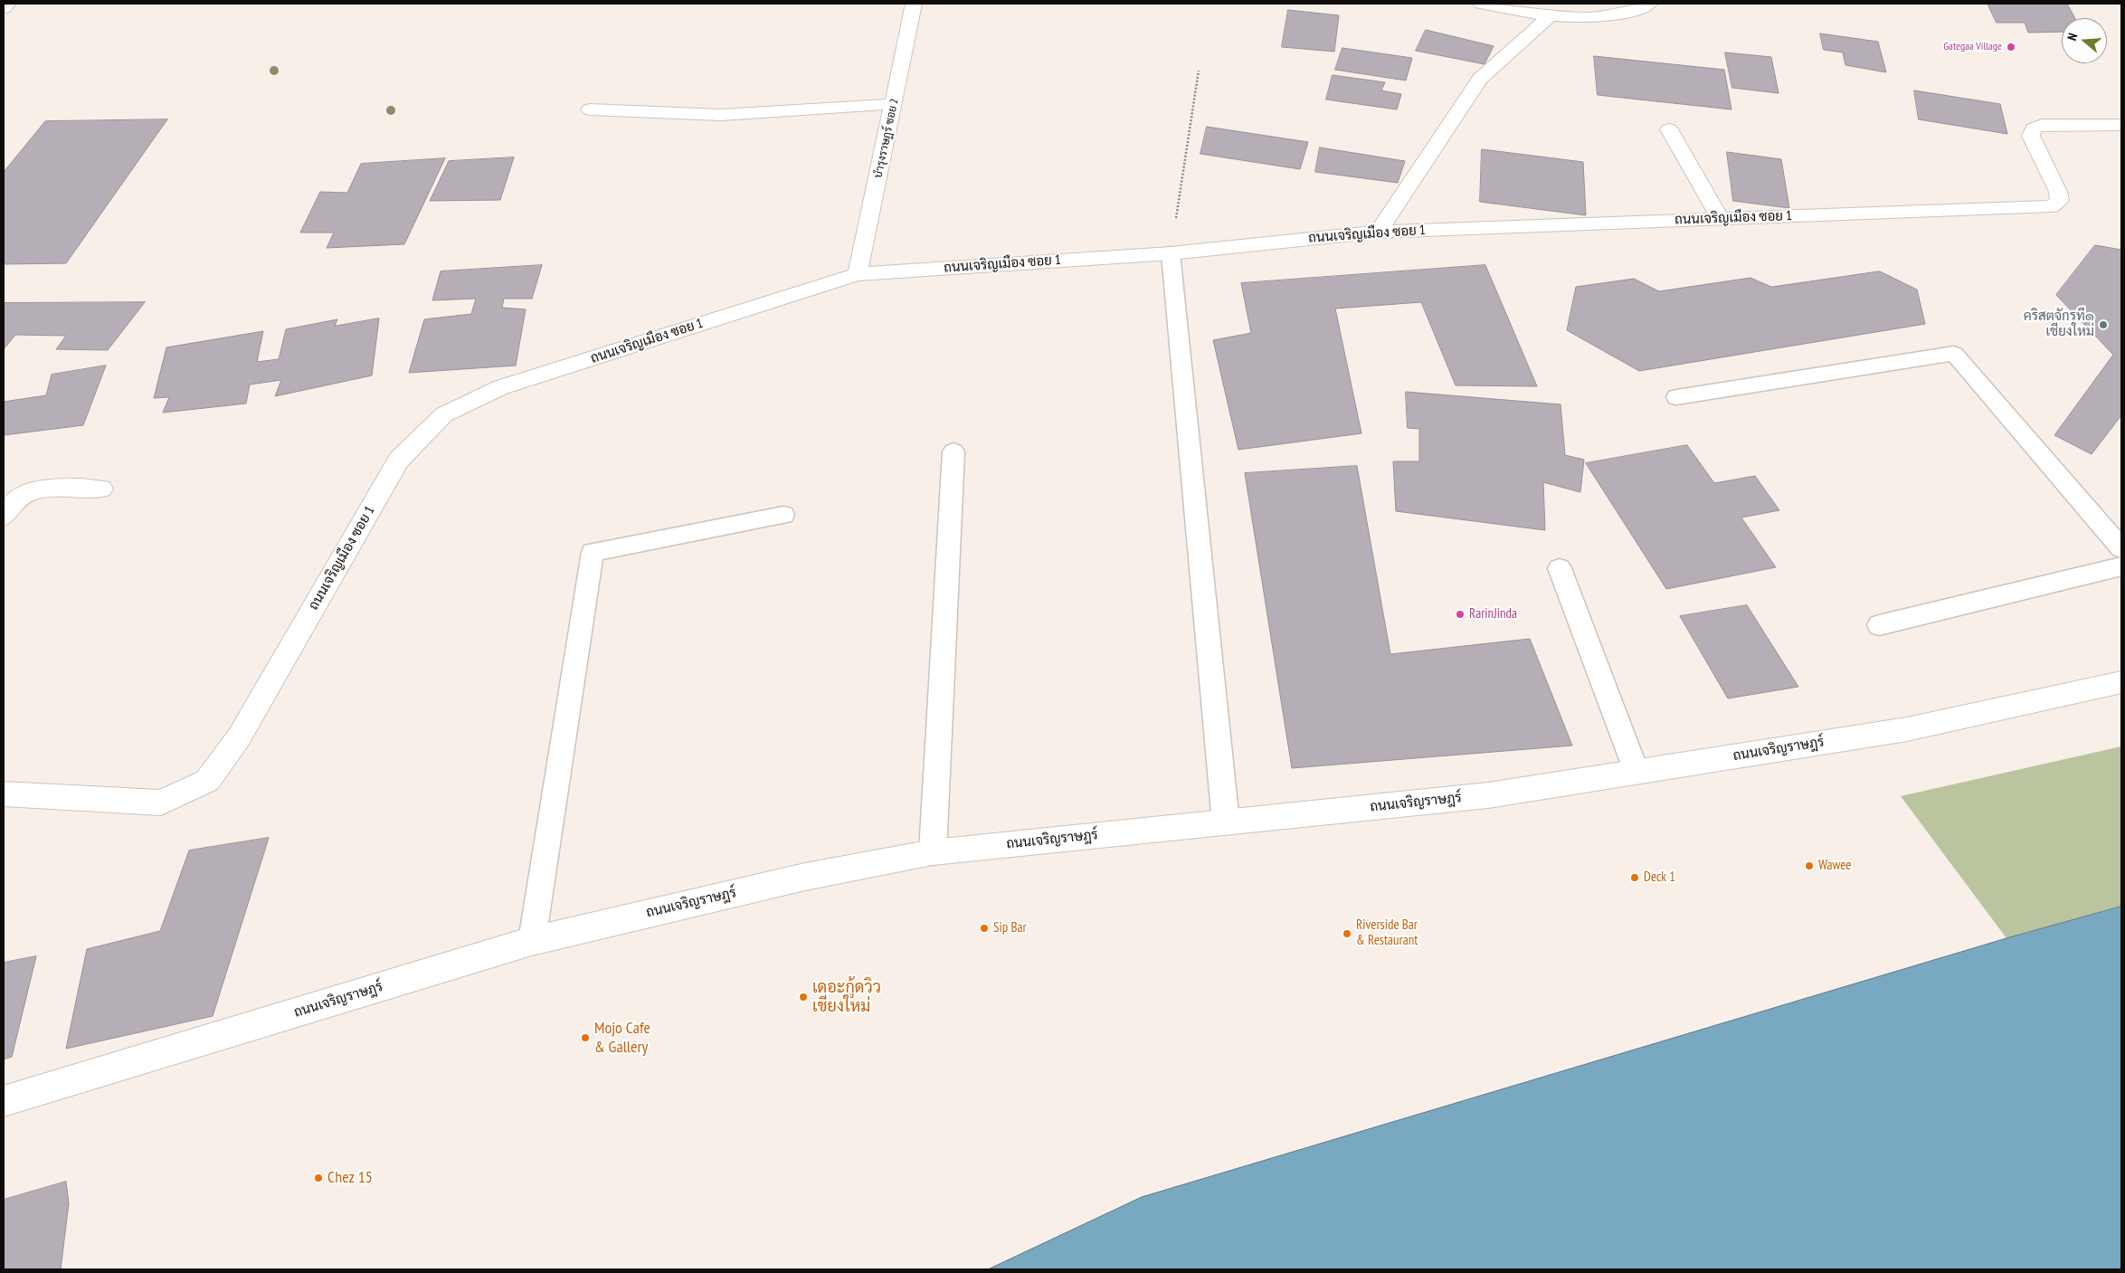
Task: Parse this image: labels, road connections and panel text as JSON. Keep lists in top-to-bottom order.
{
  "streets": {
    "street": ["บำรุงราษฏร์ ซอย 2", "ถนนเจริญเมือง ซอย 1", "ถนนเจริญราษฎร์"]
  },
  "crossings": [
    ["บำรุงราษฏร์ ซอย 2", "ถนนเจริญเมือง ซอย 1"]
  ],
  "places": [
    "Gategaa Village",
    "คริสตจักรที๑ เชียงใหม่",
    "RarinJinda",
    "Wawee",
    "Deck 1",
    "Sip Bar",
    "Riverside Bar & Restaurant",
    "เดอะกู้ดวิว เชียงใหม่",
    "Mojo Cafe & Gallery",
    "Chez 15"
  ],
  "north": "left"
}
